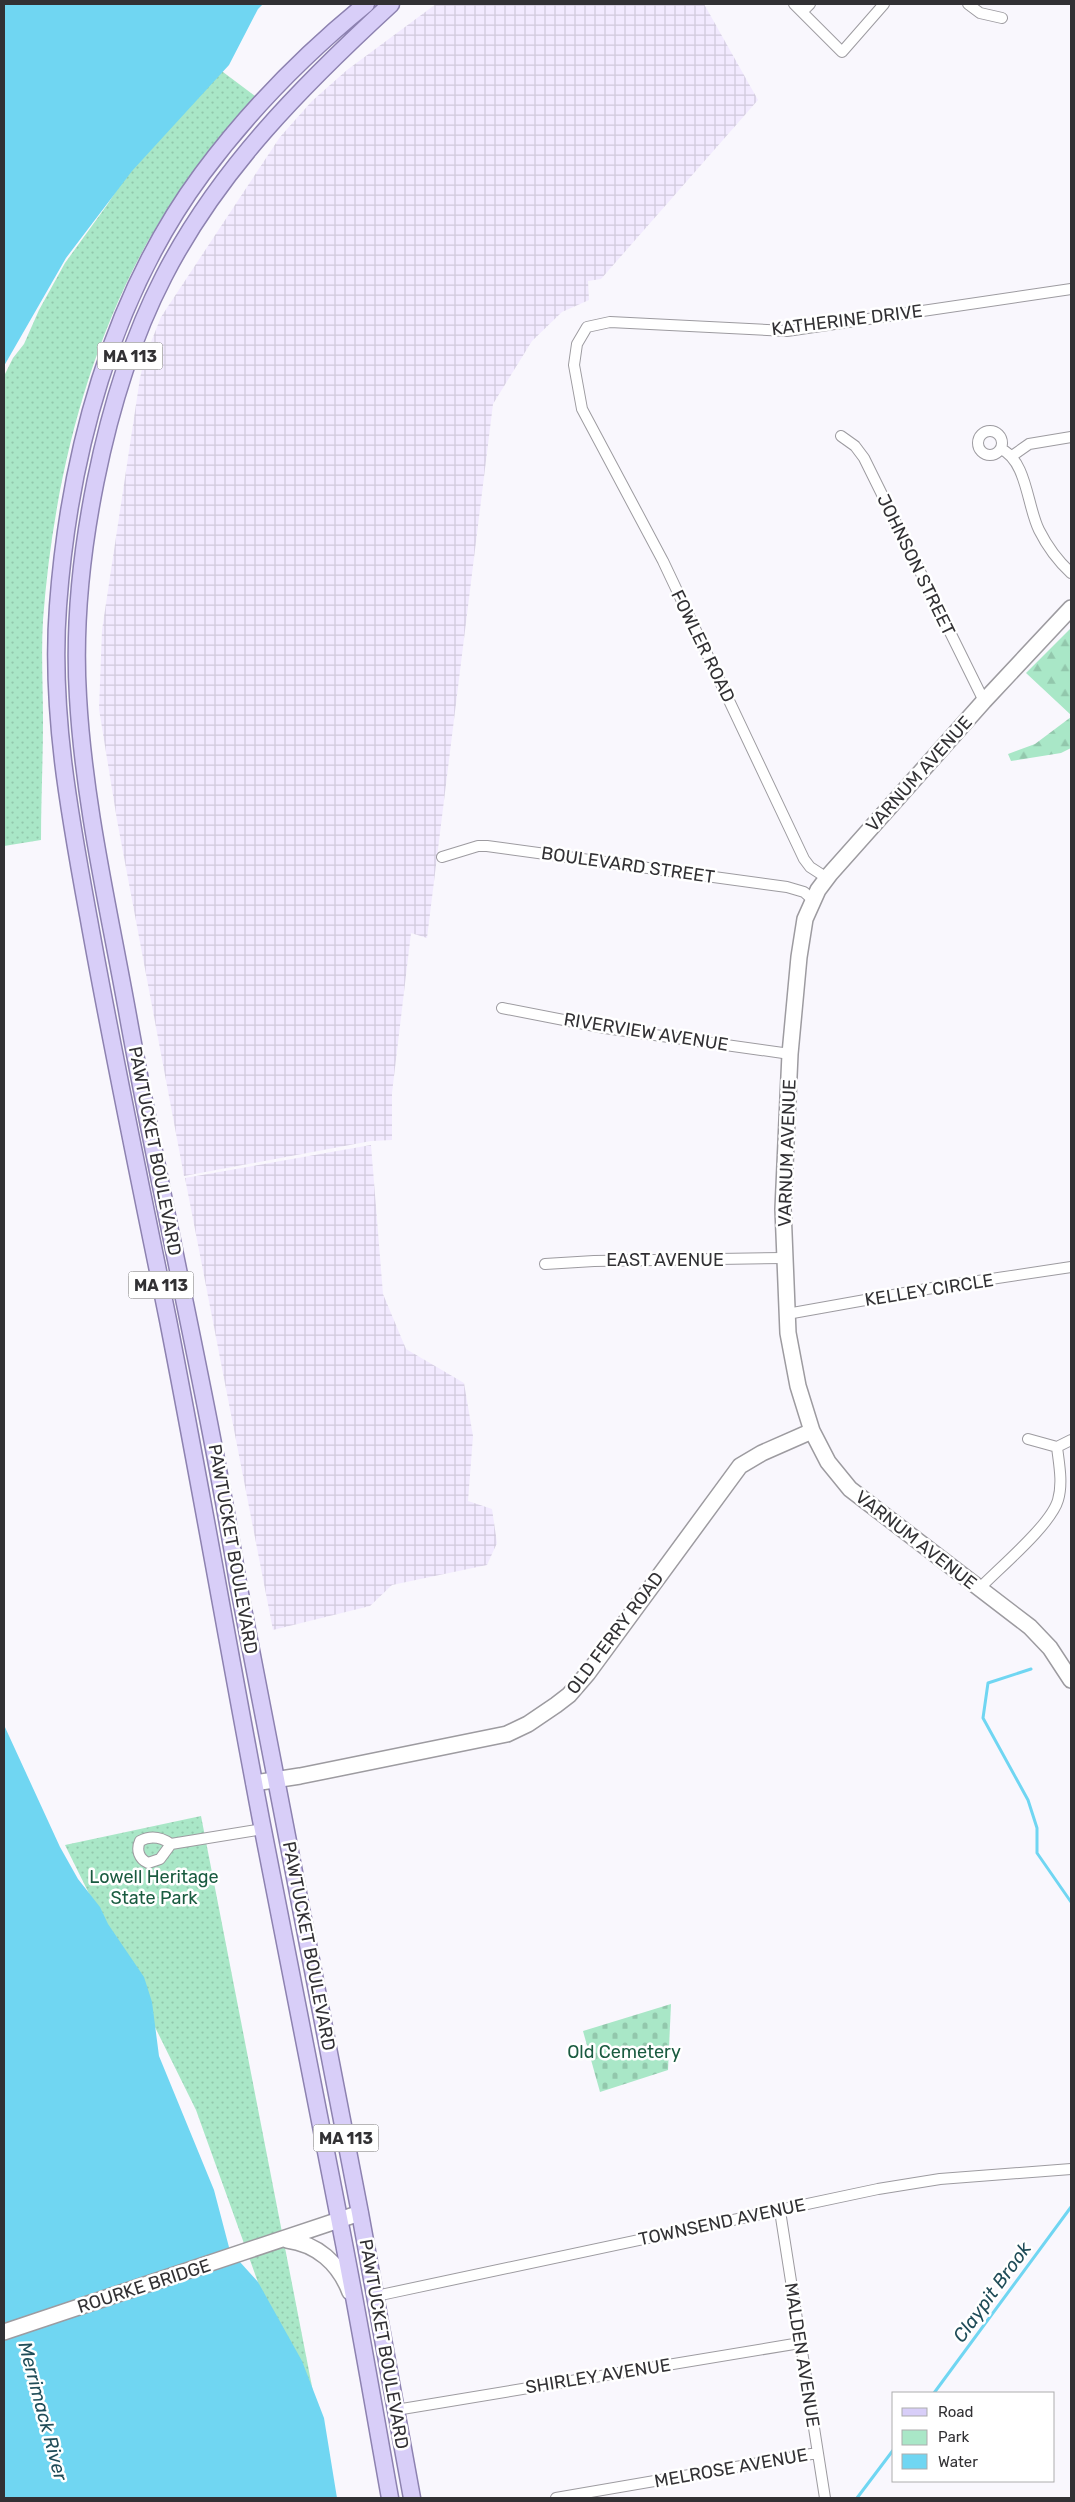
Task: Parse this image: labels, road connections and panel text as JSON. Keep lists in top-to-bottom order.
{
  "streets": {
    "main road": [
      "MA 113",
      "VARNUM AVENUE",
      "PAWTUCKET BOULEVARD",
      "OLD FERRY ROAD",
      "ROURKE BRIDGE"
    ],
    "street": [
      "KATHERINE DRIVE",
      "JOHNSON STREET",
      "FOWLER ROAD",
      "BOULEVARD STREET",
      "RIVERVIEW AVENUE",
      "EAST AVENUE",
      "KELLEY CIRCLE",
      "TOWNSEND AVENUE",
      "MALDEN AVENUE",
      "SHIRLEY AVENUE",
      "MELROSE AVENUE"
    ]
  },
  "crossings": [
    ["KATHERINE DRIVE", "FOWLER ROAD"],
    ["JOHNSON STREET", "VARNUM AVENUE"],
    ["FOWLER ROAD", "VARNUM AVENUE"],
    ["VARNUM AVENUE", "BOULEVARD STREET"],
    ["VARNUM AVENUE", "RIVERVIEW AVENUE"],
    ["VARNUM AVENUE", "EAST AVENUE"],
    ["VARNUM AVENUE", "KELLEY CIRCLE"],
    ["VARNUM AVENUE", "OLD FERRY ROAD"],
    ["PAWTUCKET BOULEVARD", "OLD FERRY ROAD"],
    ["PAWTUCKET BOULEVARD", "TOWNSEND AVENUE"],
    ["PAWTUCKET BOULEVARD", "ROURKE BRIDGE"],
    ["PAWTUCKET BOULEVARD", "SHIRLEY AVENUE"],
    ["TOWNSEND AVENUE", "MALDEN AVENUE"],
    ["MALDEN AVENUE", "SHIRLEY AVENUE"],
    ["MALDEN AVENUE", "MELROSE AVENUE"]
  ],
  "water": ["Claypit Brook", "Merrimack River"],
  "parks": ["Lowell Heritage State Park", "Old Cemetery"],
  "legend": ["Road", "Park", "Water"]
}
